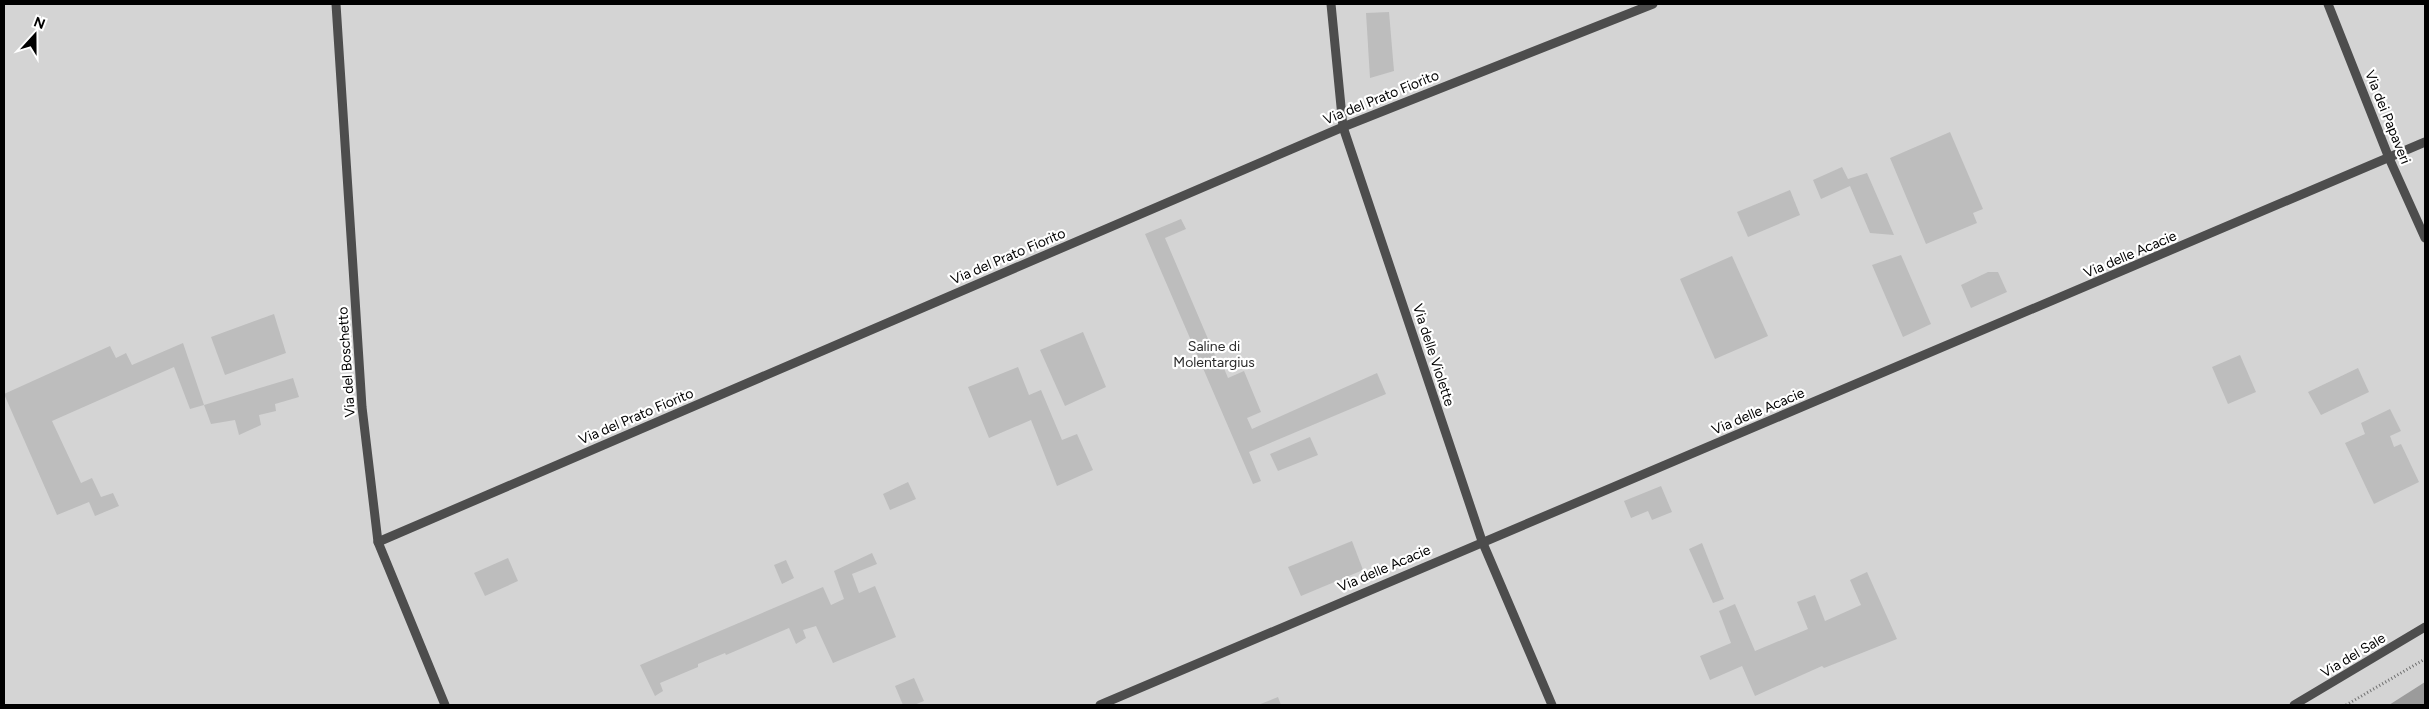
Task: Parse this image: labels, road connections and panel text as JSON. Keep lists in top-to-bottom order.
{
  "streets": {
    "street": [
      "Via del Prato Fiorito",
      "Via dei Papaveri",
      "Via delle Acacie",
      "Via delle Violette",
      "Via del Boschetto",
      "Via del Sale"
    ]
  },
  "crossings": [
    ["Via del Prato Fiorito", "Via delle Violette"],
    ["Via del Prato Fiorito", "Via del Boschetto"],
    ["Via dei Papaveri", "Via delle Acacie"],
    ["Via delle Acacie", "Via delle Violette"]
  ],
  "parks": ["Saline di Molentargius"],
  "north": "top"
}
